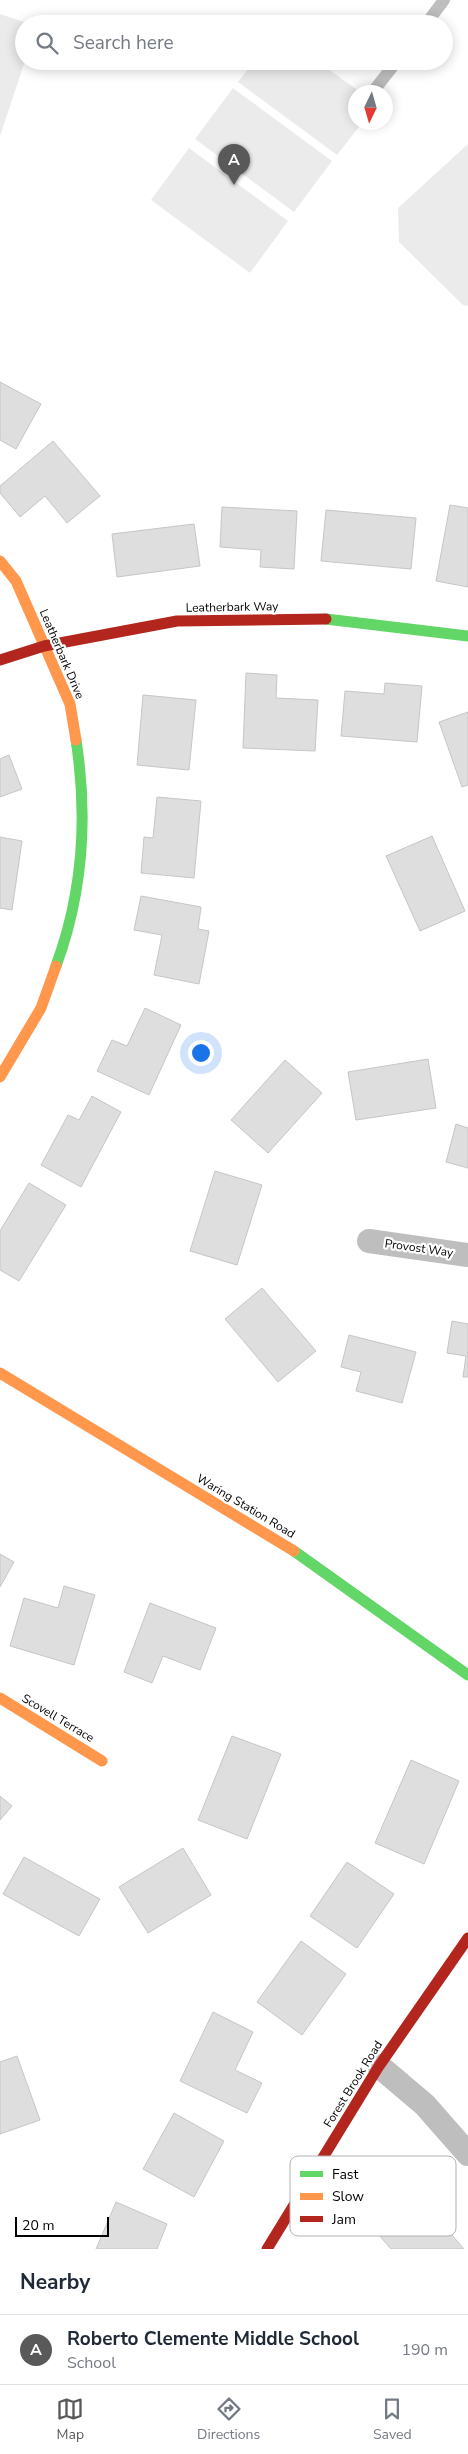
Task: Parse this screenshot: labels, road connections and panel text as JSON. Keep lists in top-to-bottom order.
{
  "streets": {
    "street": [
      "Leatherbark Way",
      "Leatherbark Drive",
      "Provost Way",
      "Waring Station Road",
      "Scovell Terrace",
      "Forest Brook Road"
    ]
  },
  "crossings": [
    ["Leatherbark Way", "Leatherbark Drive"]
  ],
  "legend": ["Fast", "Slow", "Jam"],
  "scale_bar": "20 m",
  "north": "bottom",
  "page": {
    "search": "Search here",
    "pins": "A",
    "scale": "20 m",
    "heading": "Nearby",
    "list": [
      {
        "mark": "A",
        "name": "Roberto Clemente Middle School",
        "note": "School",
        "value": "190 m"
      }
    ],
    "nav": ["Map", "Directions", "Saved"]
  }
}
